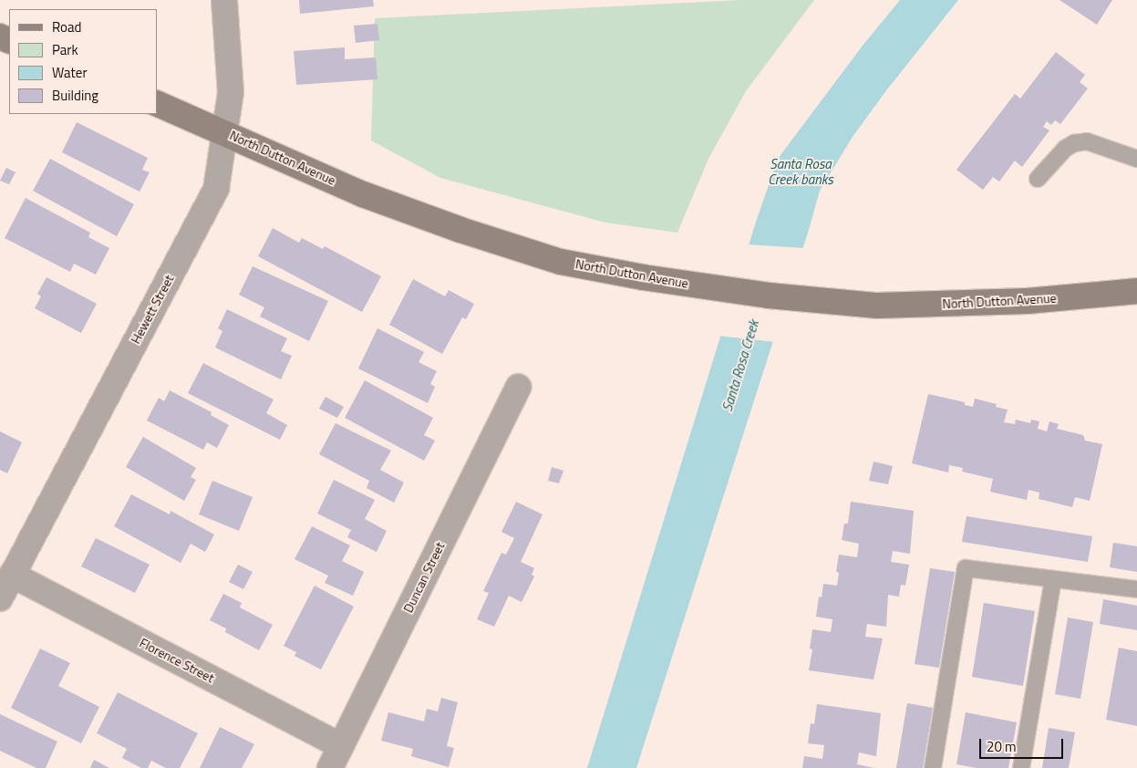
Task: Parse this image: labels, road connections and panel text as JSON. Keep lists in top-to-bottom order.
{
  "streets": {
    "main road": ["North Dutton Avenue"],
    "street": ["Hewett Street", "Duncan Street", "Florence Street"]
  },
  "crossings": [
    ["North Dutton Avenue", "Hewett Street"],
    ["Hewett Street", "Florence Street"],
    ["Duncan Street", "Florence Street"]
  ],
  "water": ["Santa Rosa Creek banks", "Santa Rosa Creek"],
  "legend": [
    "Road",
    "Park",
    "Water",
    "Building"
  ],
  "scale_bar": "20 m"
}
